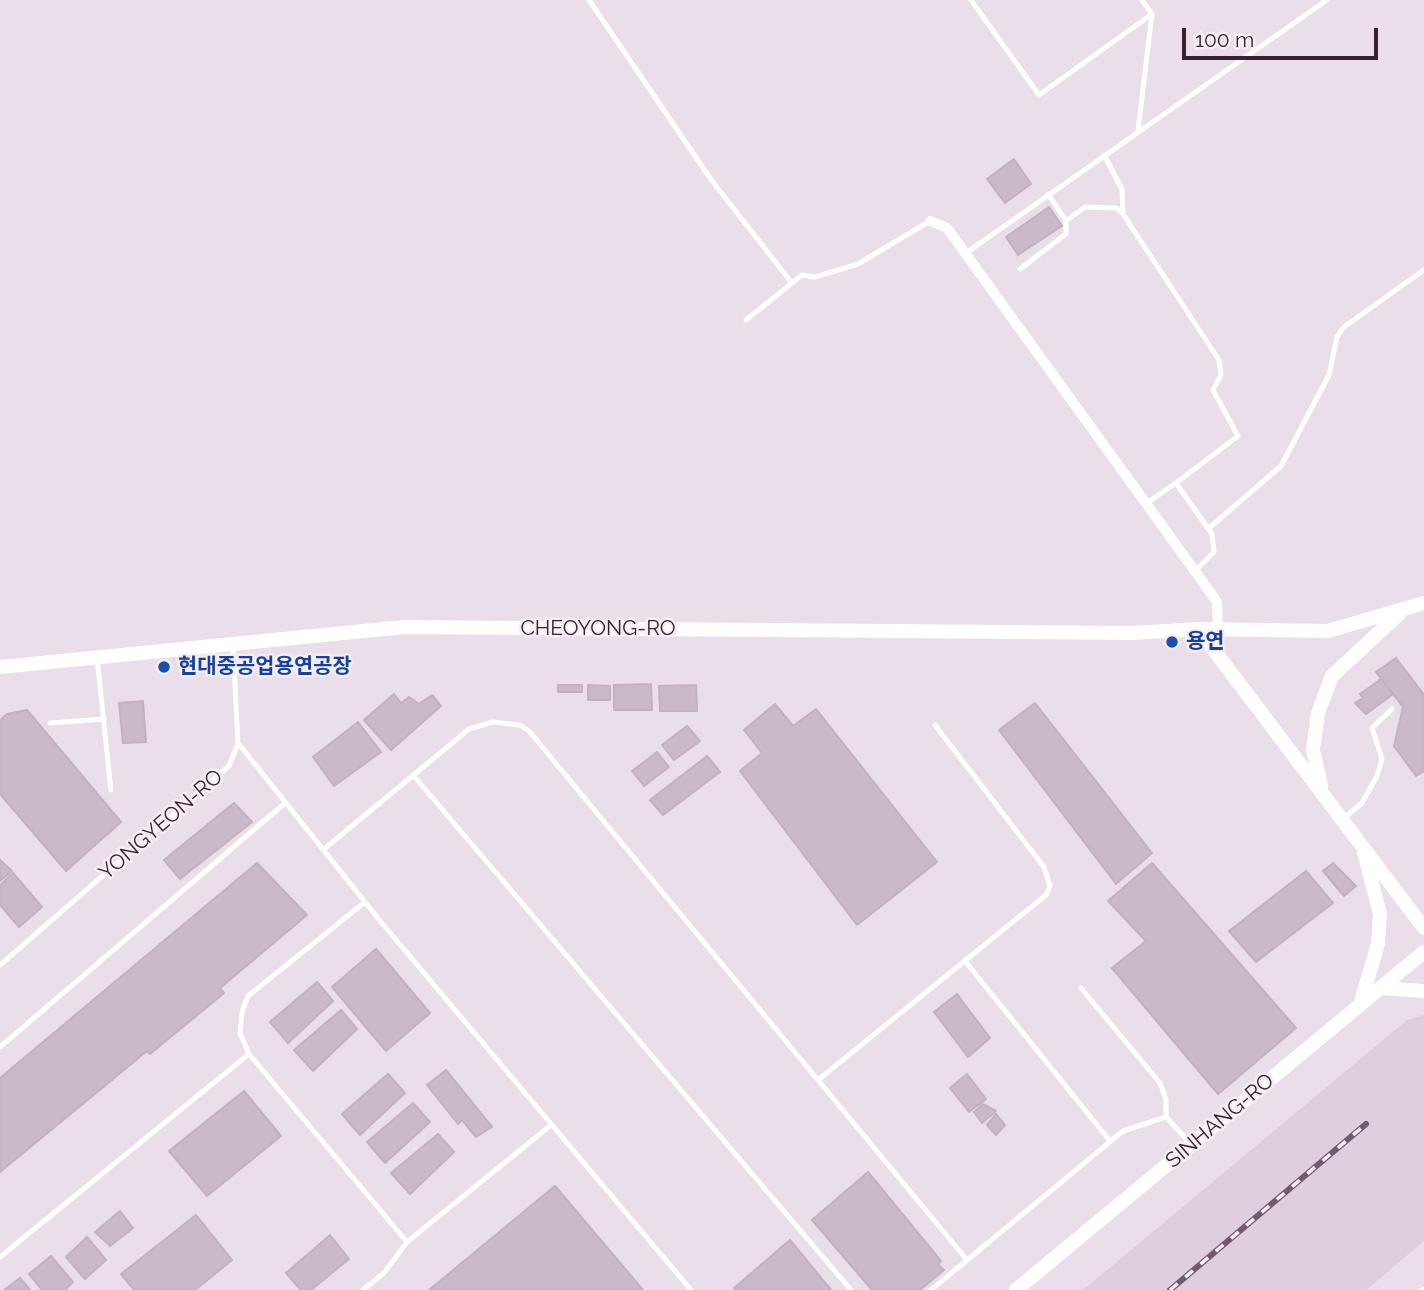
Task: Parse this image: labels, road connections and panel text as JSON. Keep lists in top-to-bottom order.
{
  "streets": {
    "street": ["CHEOYONG-RO", "SINHANG-RO"],
    "lane": ["YONGYEON-RO"]
  },
  "places": ["용연", "현대중공업용연공장"],
  "scale_bar": "100 m"
}
